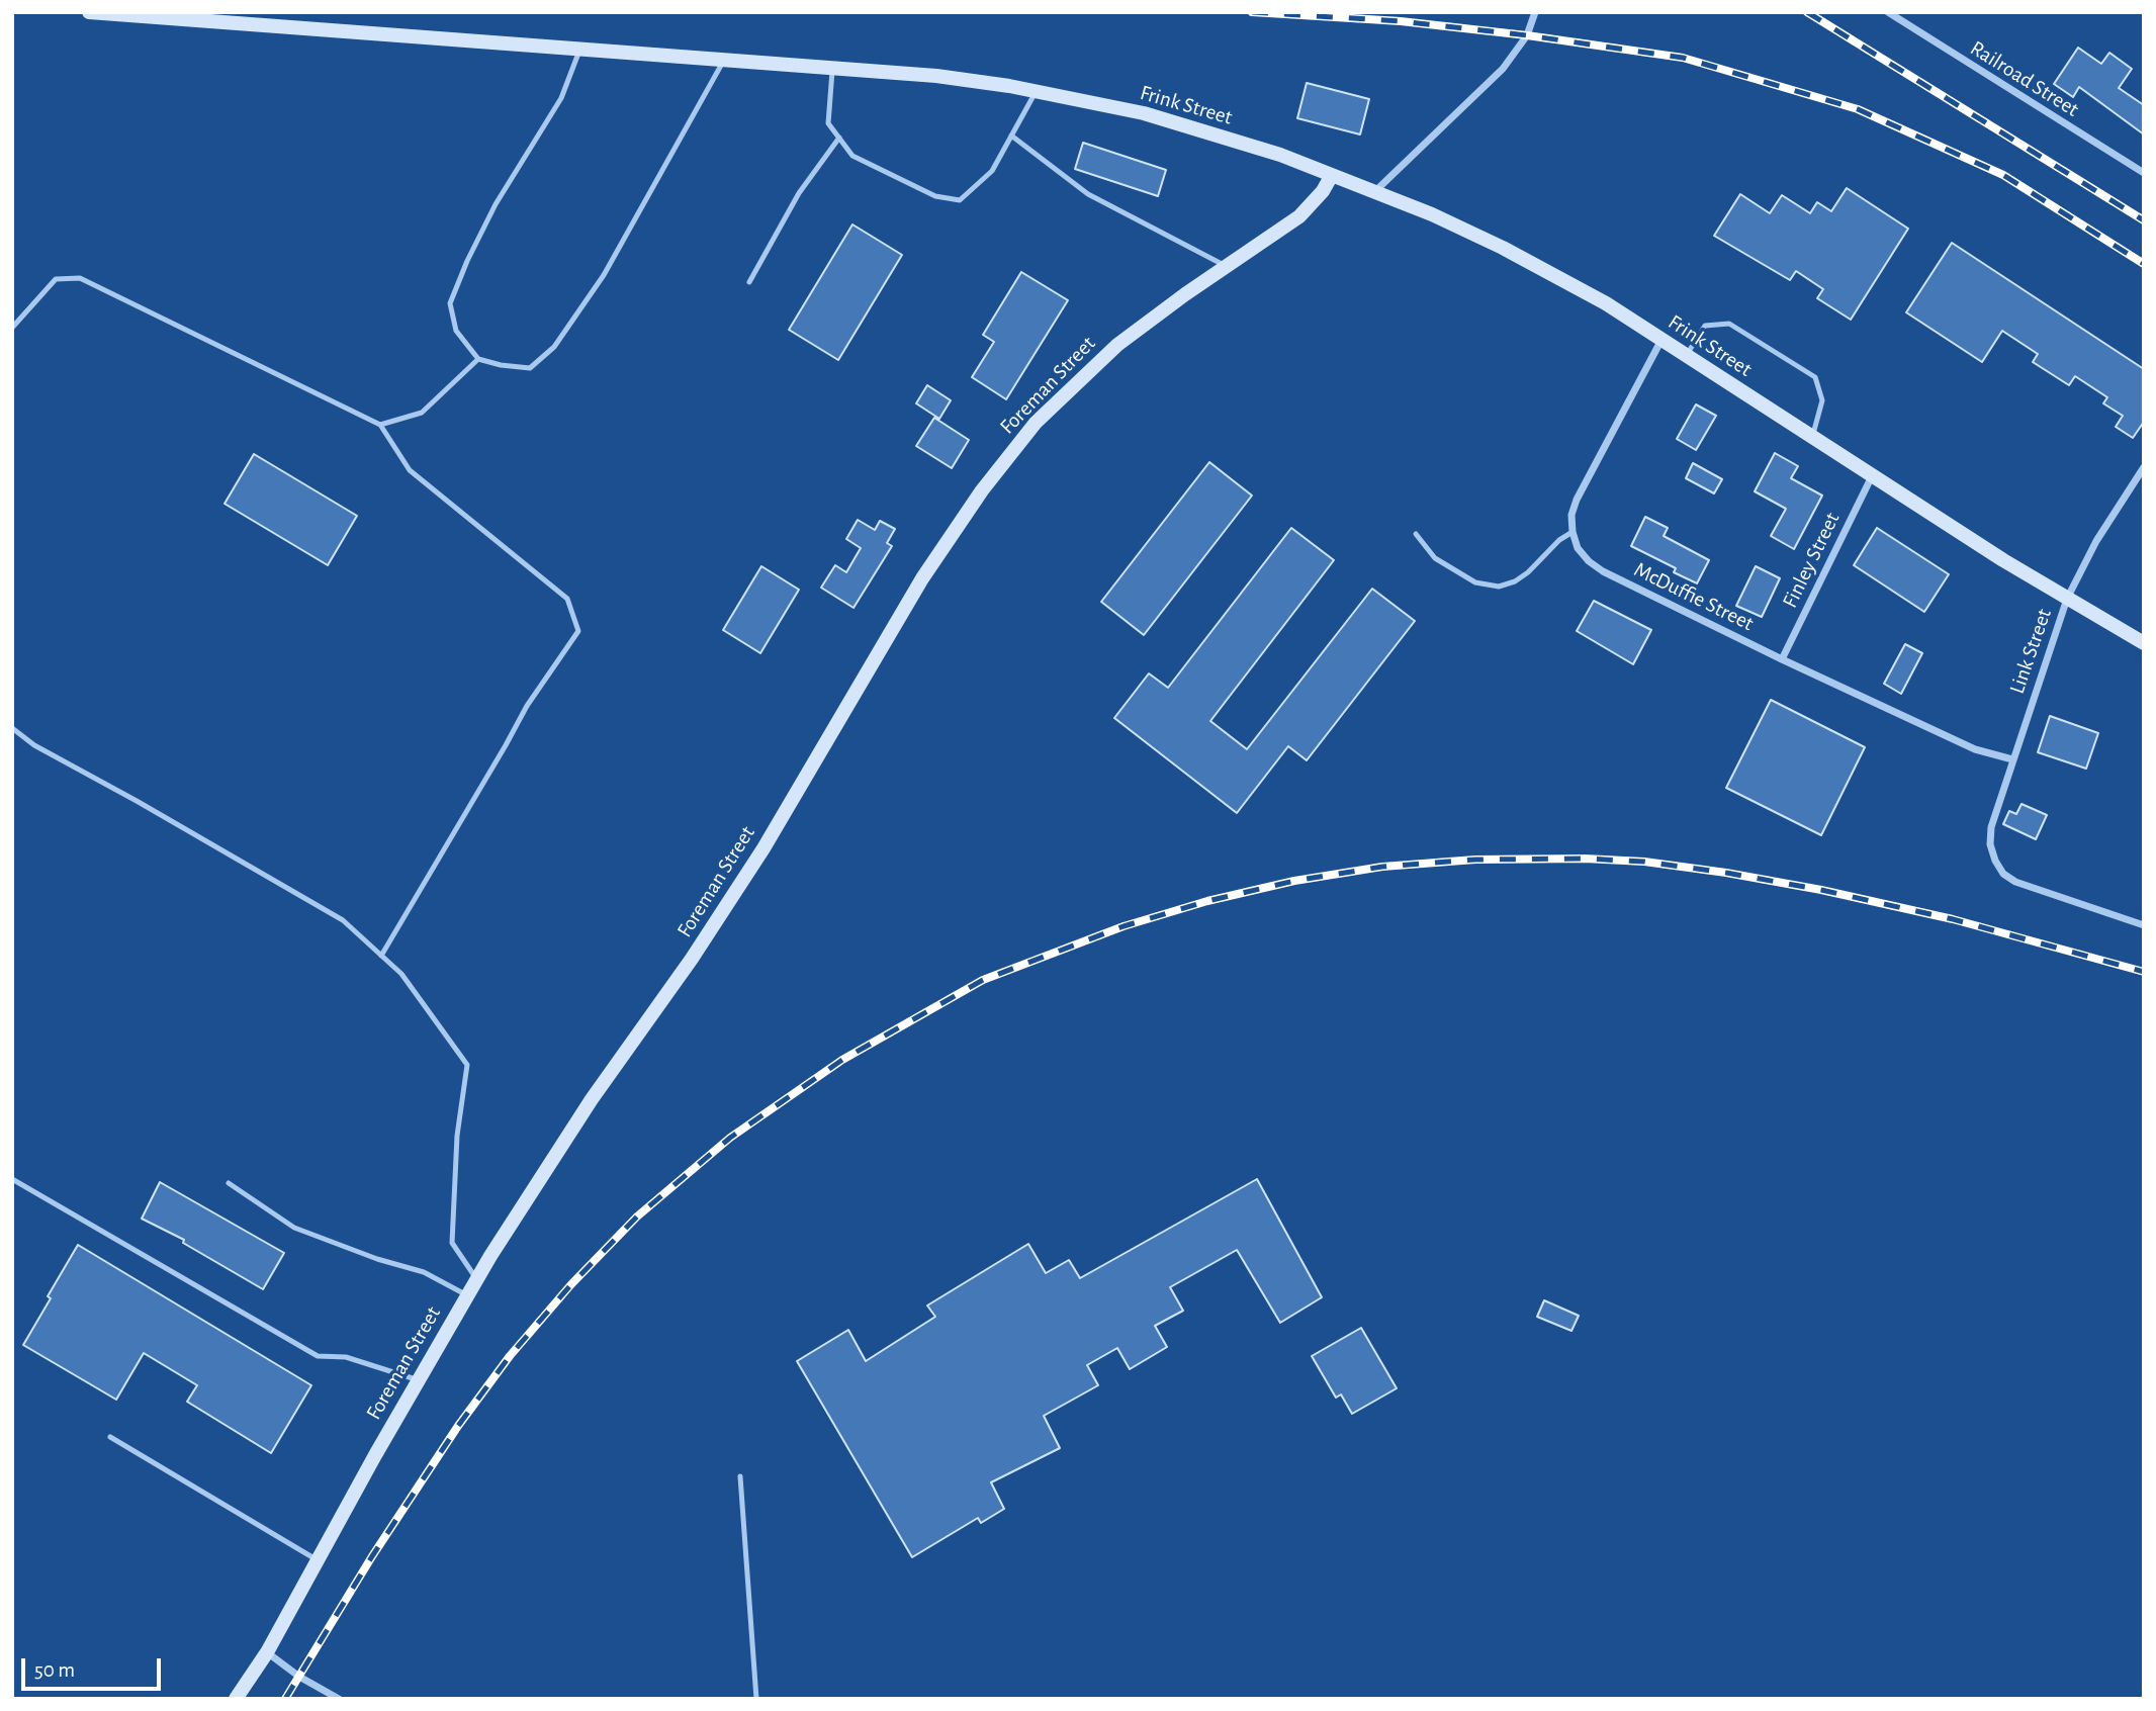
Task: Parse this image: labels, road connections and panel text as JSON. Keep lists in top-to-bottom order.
{
  "streets": {
    "main road": ["Frink Street", "Foreman Street"],
    "street": [
      "Railroad Street",
      "Finley Street",
      "McDuffie Street",
      "Link Street"
    ]
  },
  "crossings": [
    ["Frink Street", "Foreman Street"],
    ["Frink Street", "Finley Street"],
    ["Frink Street", "Link Street"],
    ["Finley Street", "McDuffie Street"],
    ["McDuffie Street", "Link Street"]
  ],
  "scale_bar": "50 m"
}
